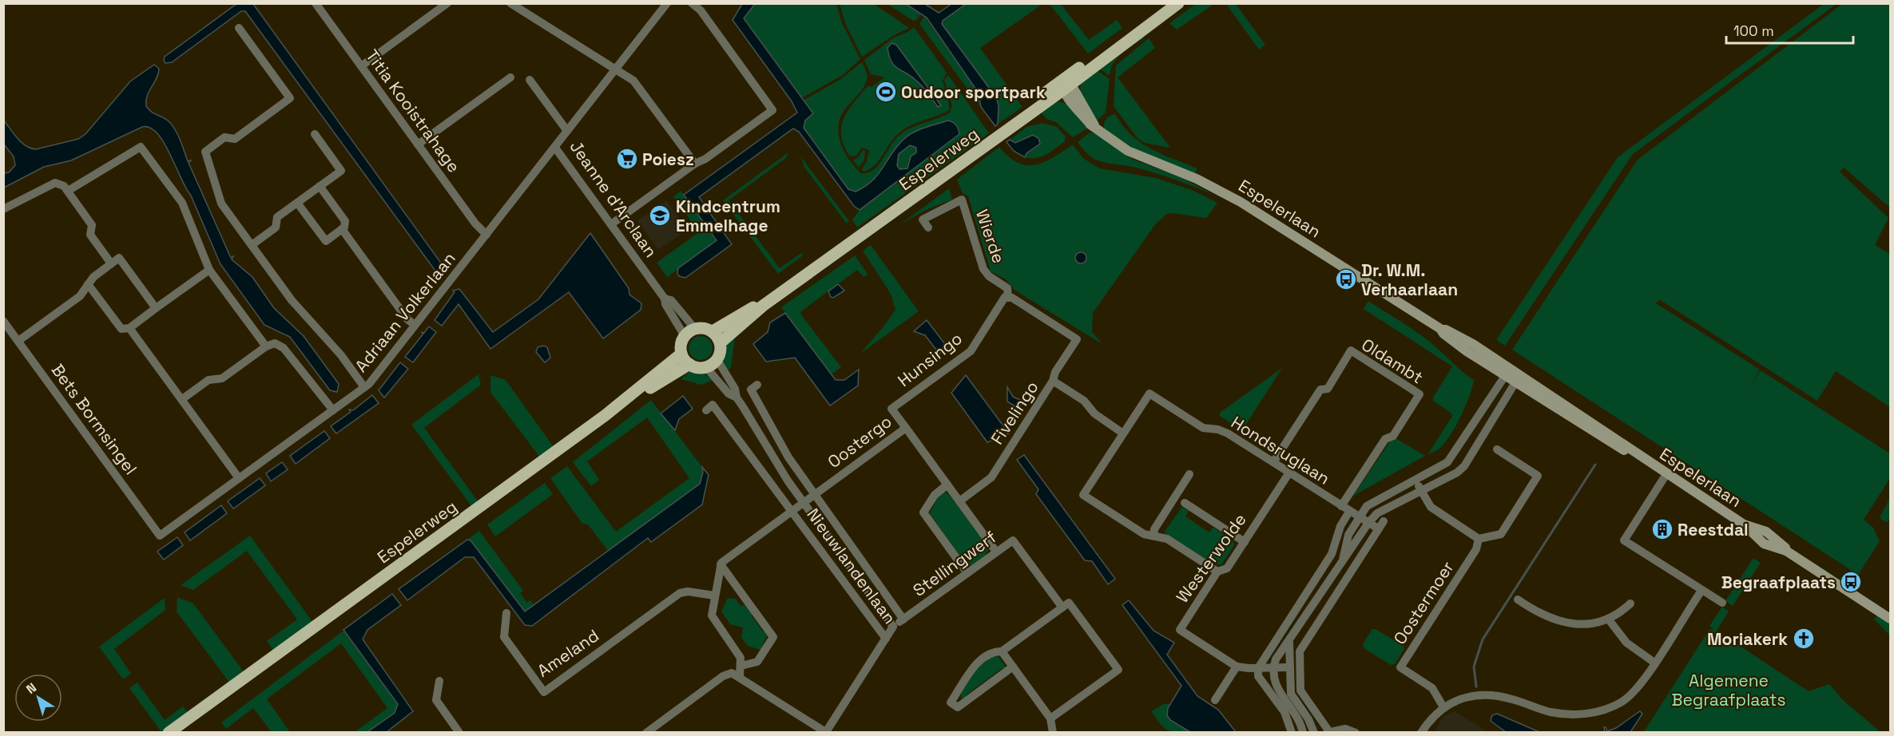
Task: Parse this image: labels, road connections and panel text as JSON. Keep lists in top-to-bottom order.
{
  "streets": {
    "main road": ["Espelerweg", "Espelerlaan"],
    "street": [
      "Titia Kooistrahage",
      "Jeanne d'Arclaan",
      "Wierde",
      "Adriaan Volkerlaan",
      "Hunsingo",
      "Oldambt",
      "Fivelingo",
      "Bets Bormsingel",
      "Oostergo",
      "Hondsruglaan",
      "Westerwolde",
      "Stellingwerf",
      "Nieuwlandenlaan",
      "Oostermoer",
      "Ameland"
    ]
  },
  "crossings": [
    ["Titia Kooistrahage", "Adriaan Volkerlaan"],
    ["Espelerweg", "Jeanne d'Arclaan"],
    ["Espelerweg", "Espelerlaan"],
    ["Espelerweg", "Nieuwlandenlaan"],
    ["Jeanne d'Arclaan", "Adriaan Volkerlaan"],
    ["Jeanne d'Arclaan", "Nieuwlandenlaan"],
    ["Wierde", "Hunsingo"],
    ["Adriaan Volkerlaan", "Bets Bormsingel"],
    ["Hunsingo", "Oostergo"],
    ["Oldambt", "Hondsruglaan"],
    ["Fivelingo", "Hondsruglaan"],
    ["Oostergo", "Nieuwlandenlaan"],
    ["Hondsruglaan", "Westerwolde"],
    ["Stellingwerf", "Nieuwlandenlaan"]
  ],
  "parks": ["Algemene Begraafplaats"],
  "places": {
    "sports": ["Oudoor sportpark"],
    "supermarket": ["Poiesz"],
    "school or university": ["Kindcentrum Emmelhage"],
    "bus stop": ["Dr. W.M. Verhaarlaan", "Begraafplaats"],
    "building": ["Reestdal"],
    "church": ["Moriakerk"]
  },
  "scale_bar": "100 m",
  "north": "top left"
}
